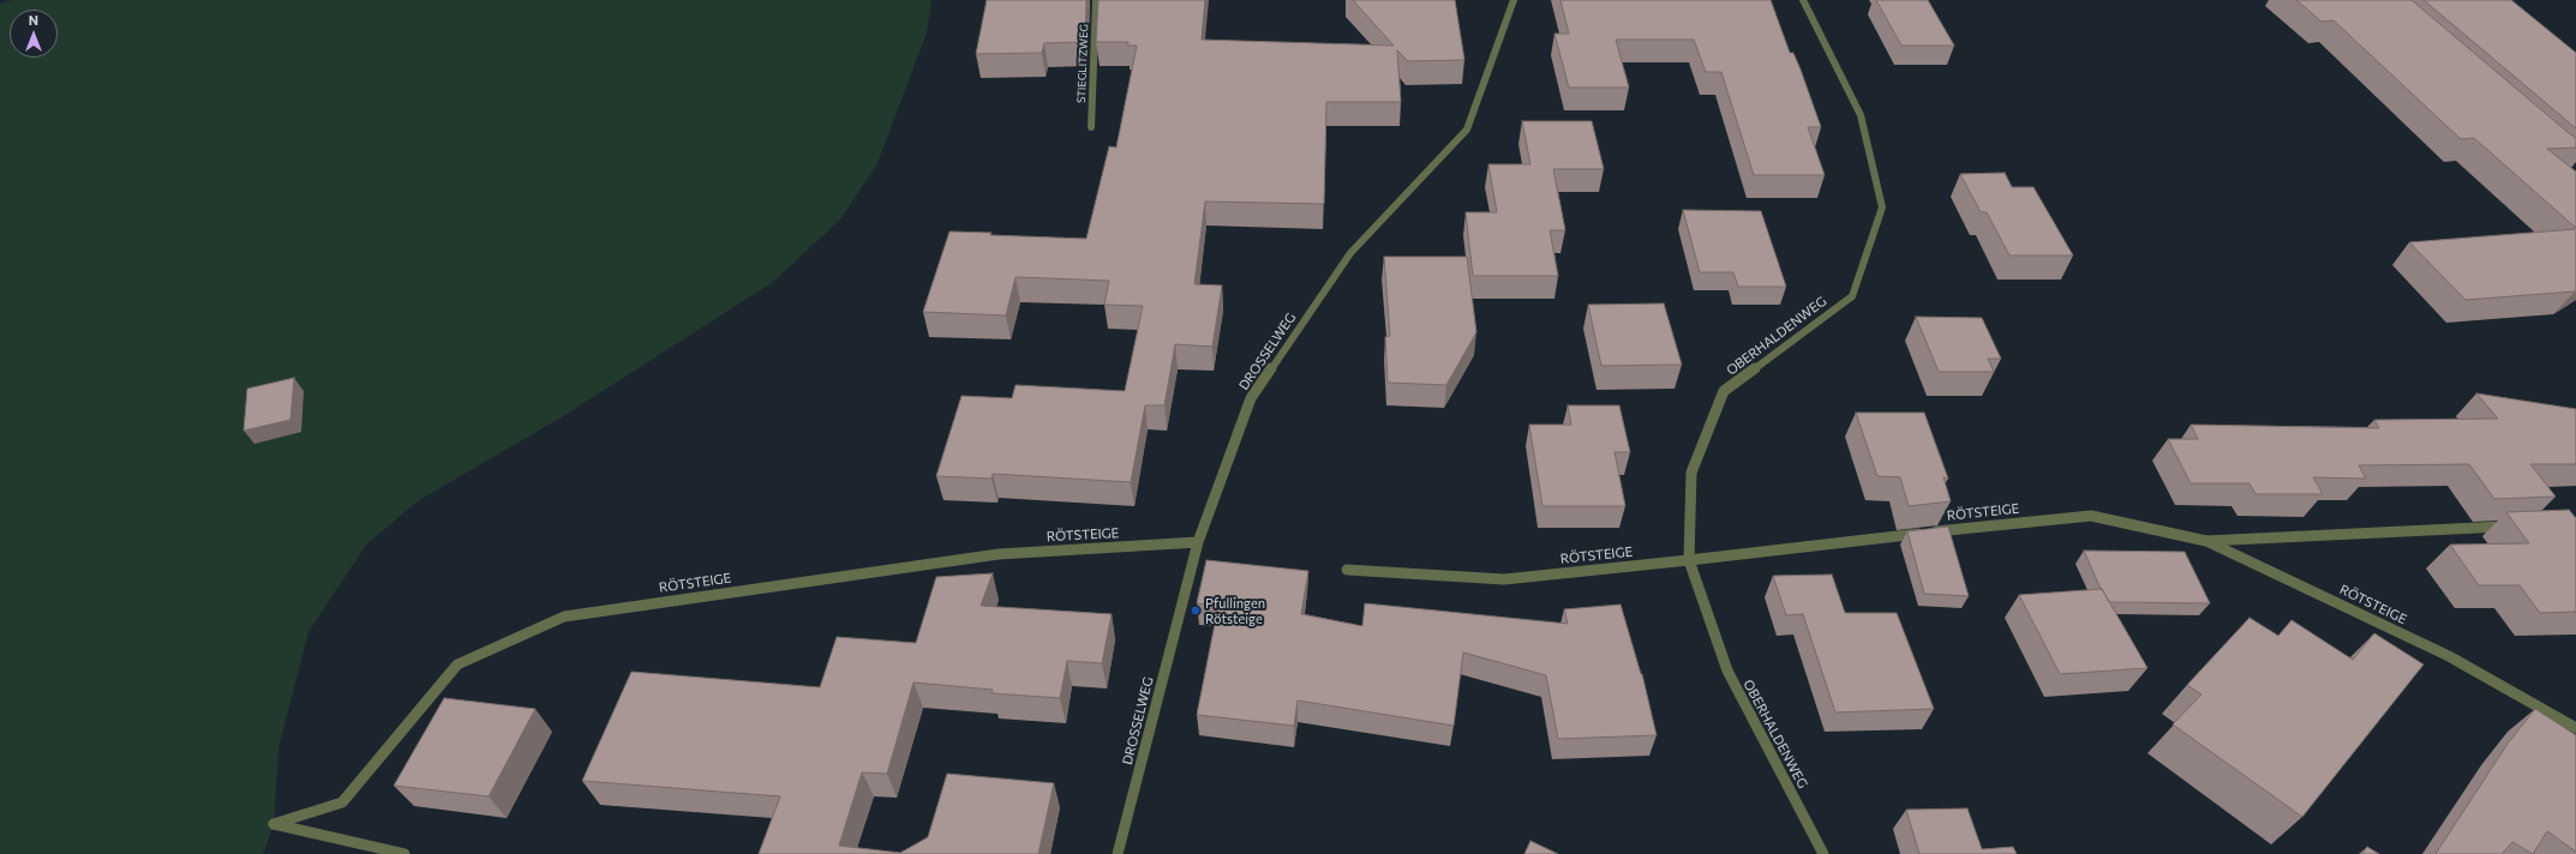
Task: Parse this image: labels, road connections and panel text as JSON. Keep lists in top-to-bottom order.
{
  "streets": {
    "street": [
      "STIEGLITZWEG",
      "OBERHALDENWEG",
      "DROSSELWEG",
      "RÖTSTEIGE"
    ]
  },
  "crossings": [
    ["OBERHALDENWEG", "RÖTSTEIGE"],
    ["DROSSELWEG", "RÖTSTEIGE"]
  ],
  "places": ["Pfullingen Rötsteige"],
  "north": "top"
}
